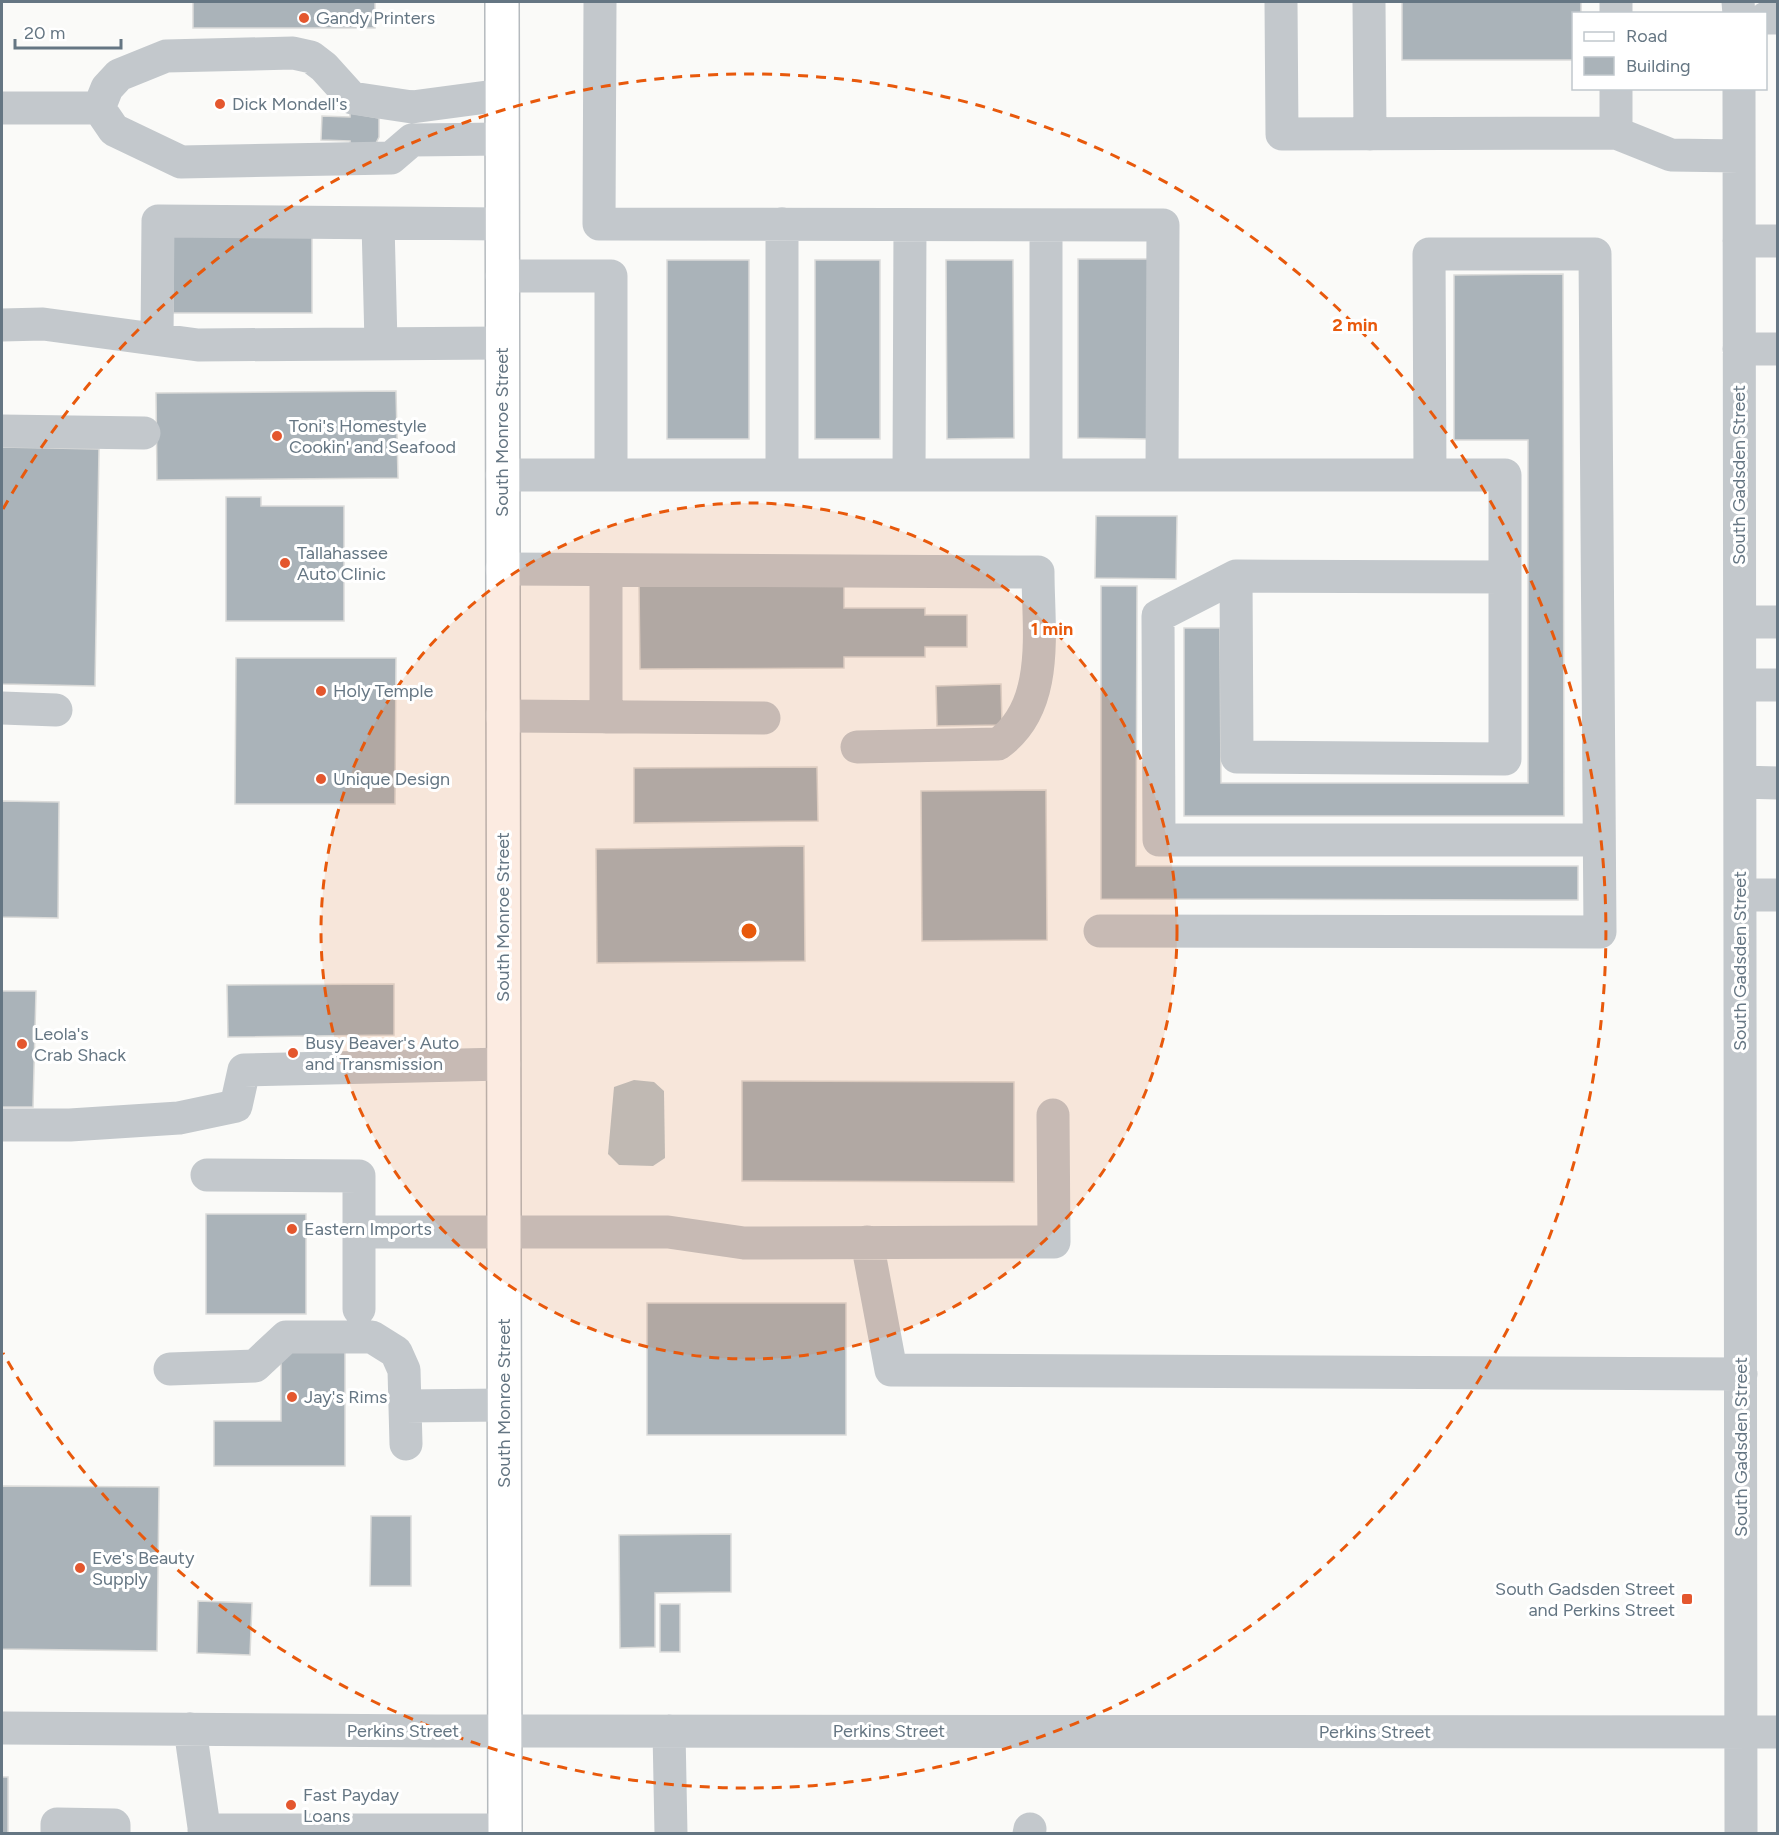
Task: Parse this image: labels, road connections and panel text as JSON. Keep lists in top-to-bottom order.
{
  "streets": {
    "main road": ["South Monroe Street"],
    "street": ["South Gadsden Street", "Perkins Street"]
  },
  "crossings": [
    ["South Monroe Street", "Perkins Street"],
    ["South Gadsden Street", "Perkins Street"]
  ],
  "places": {
    "other": [
      "Gandy Printers",
      "Dick Mondell's",
      "Toni's Homestyle Cookin' and Seafood",
      "Tallahassee Auto Clinic",
      "Holy Temple",
      "Unique Design",
      "Leola's Crab Shack",
      "Busy Beaver's Auto and Transmission",
      "Eastern Imports",
      "Jay's Rims",
      "Eve's Beauty Supply",
      "Fast Payday Loans"
    ],
    "transit": ["South Gadsden Street and Perkins Street"]
  },
  "legend": ["Road", "Building"],
  "scale_bar": "20 m",
  "rings": ["2 min", "1 min"]
}
